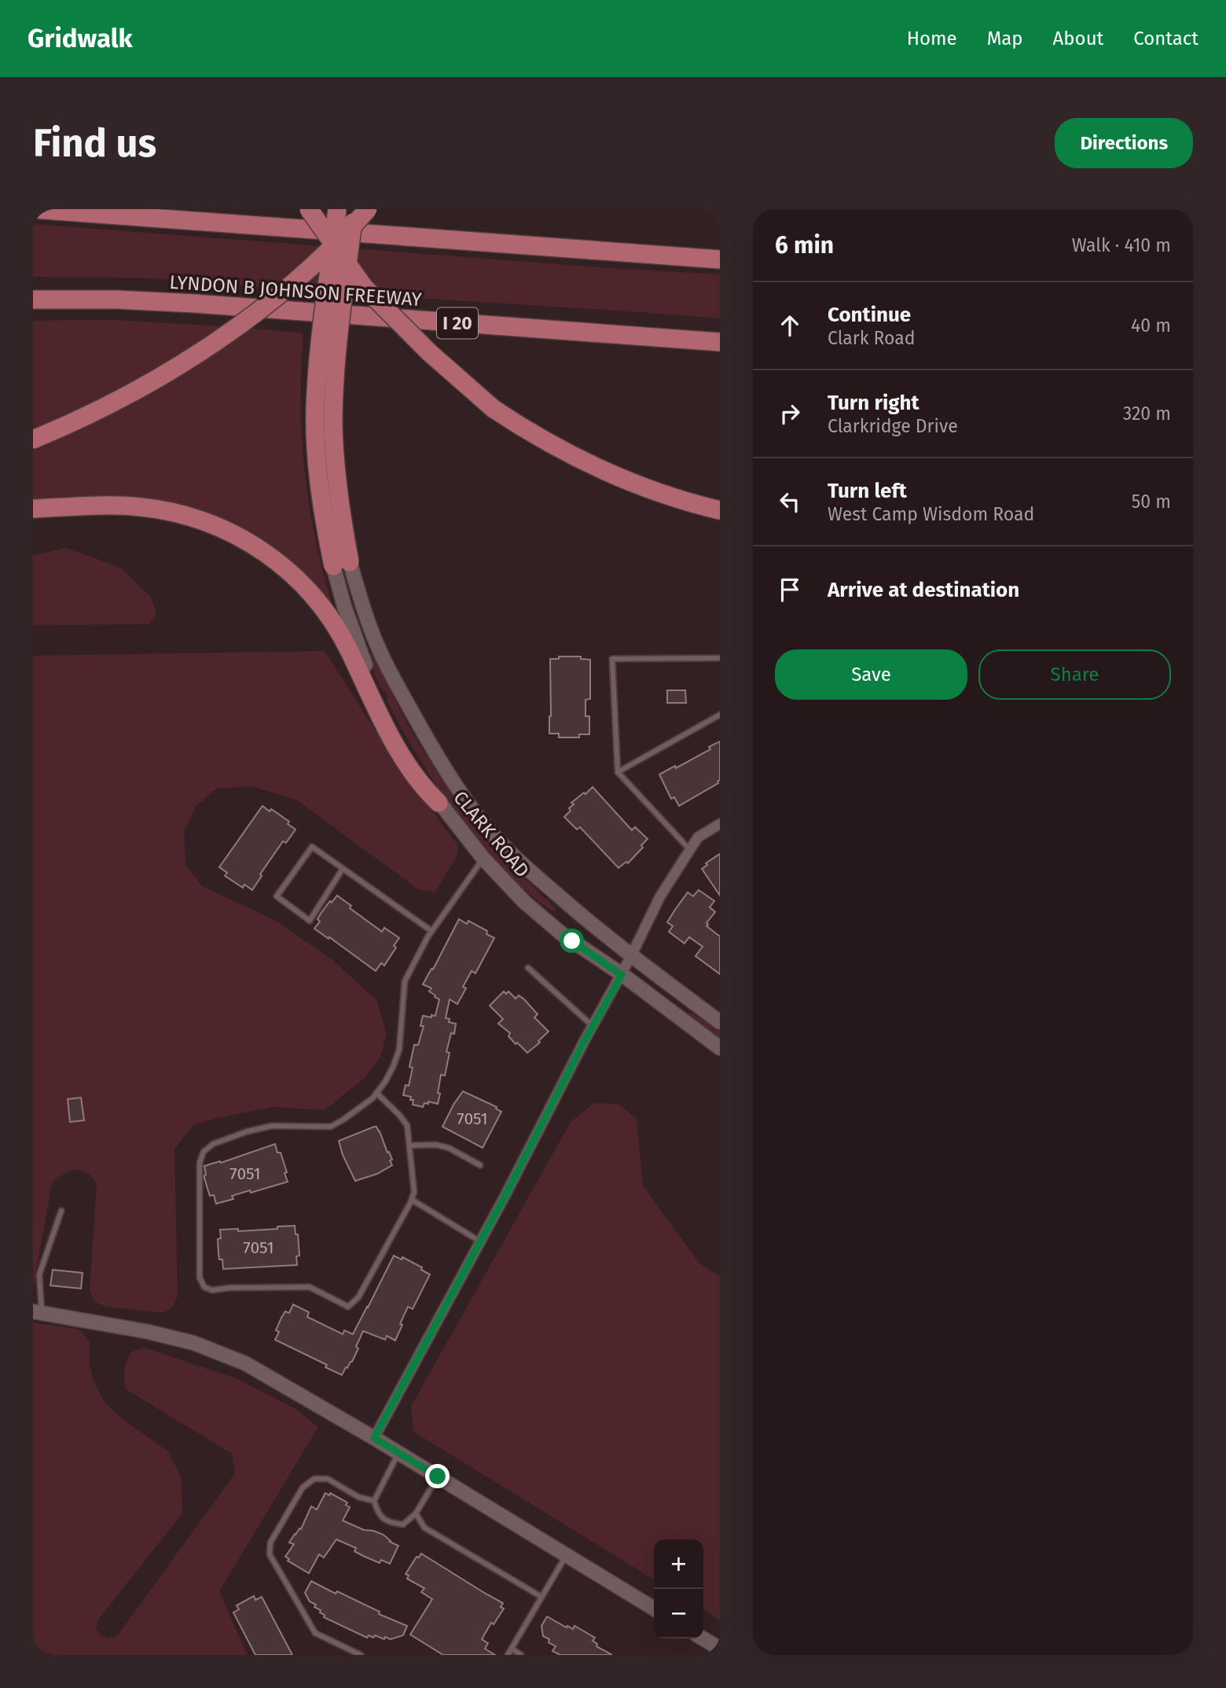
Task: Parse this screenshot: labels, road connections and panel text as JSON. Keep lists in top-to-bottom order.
{
  "streets": {
    "highway": ["LYNDON B JOHNSON FREEWAY", "I 20"],
    "main road": ["CLARK ROAD"]
  },
  "house_numbers": ["7051", "7051", "7051"],
  "page": {
    "header": "Gridwalk",
    "nav": [
      "Home",
      "Map",
      "About",
      "Contact"
    ],
    "buttons": [
      "Directions",
      ["Save", "Share"]
    ],
    "title": "Find us",
    "heading": ["6 min", "Walk · 410 m"],
    "list": [
      ["Continue", "Clark Road", "40 m"],
      ["Turn right", "Clarkridge Drive", "320 m"],
      ["Turn left", "West Camp Wisdom Road", "50 m"],
      "Arrive at destination"
    ],
    "map_buttons": ["+", "−"]
  }
}
